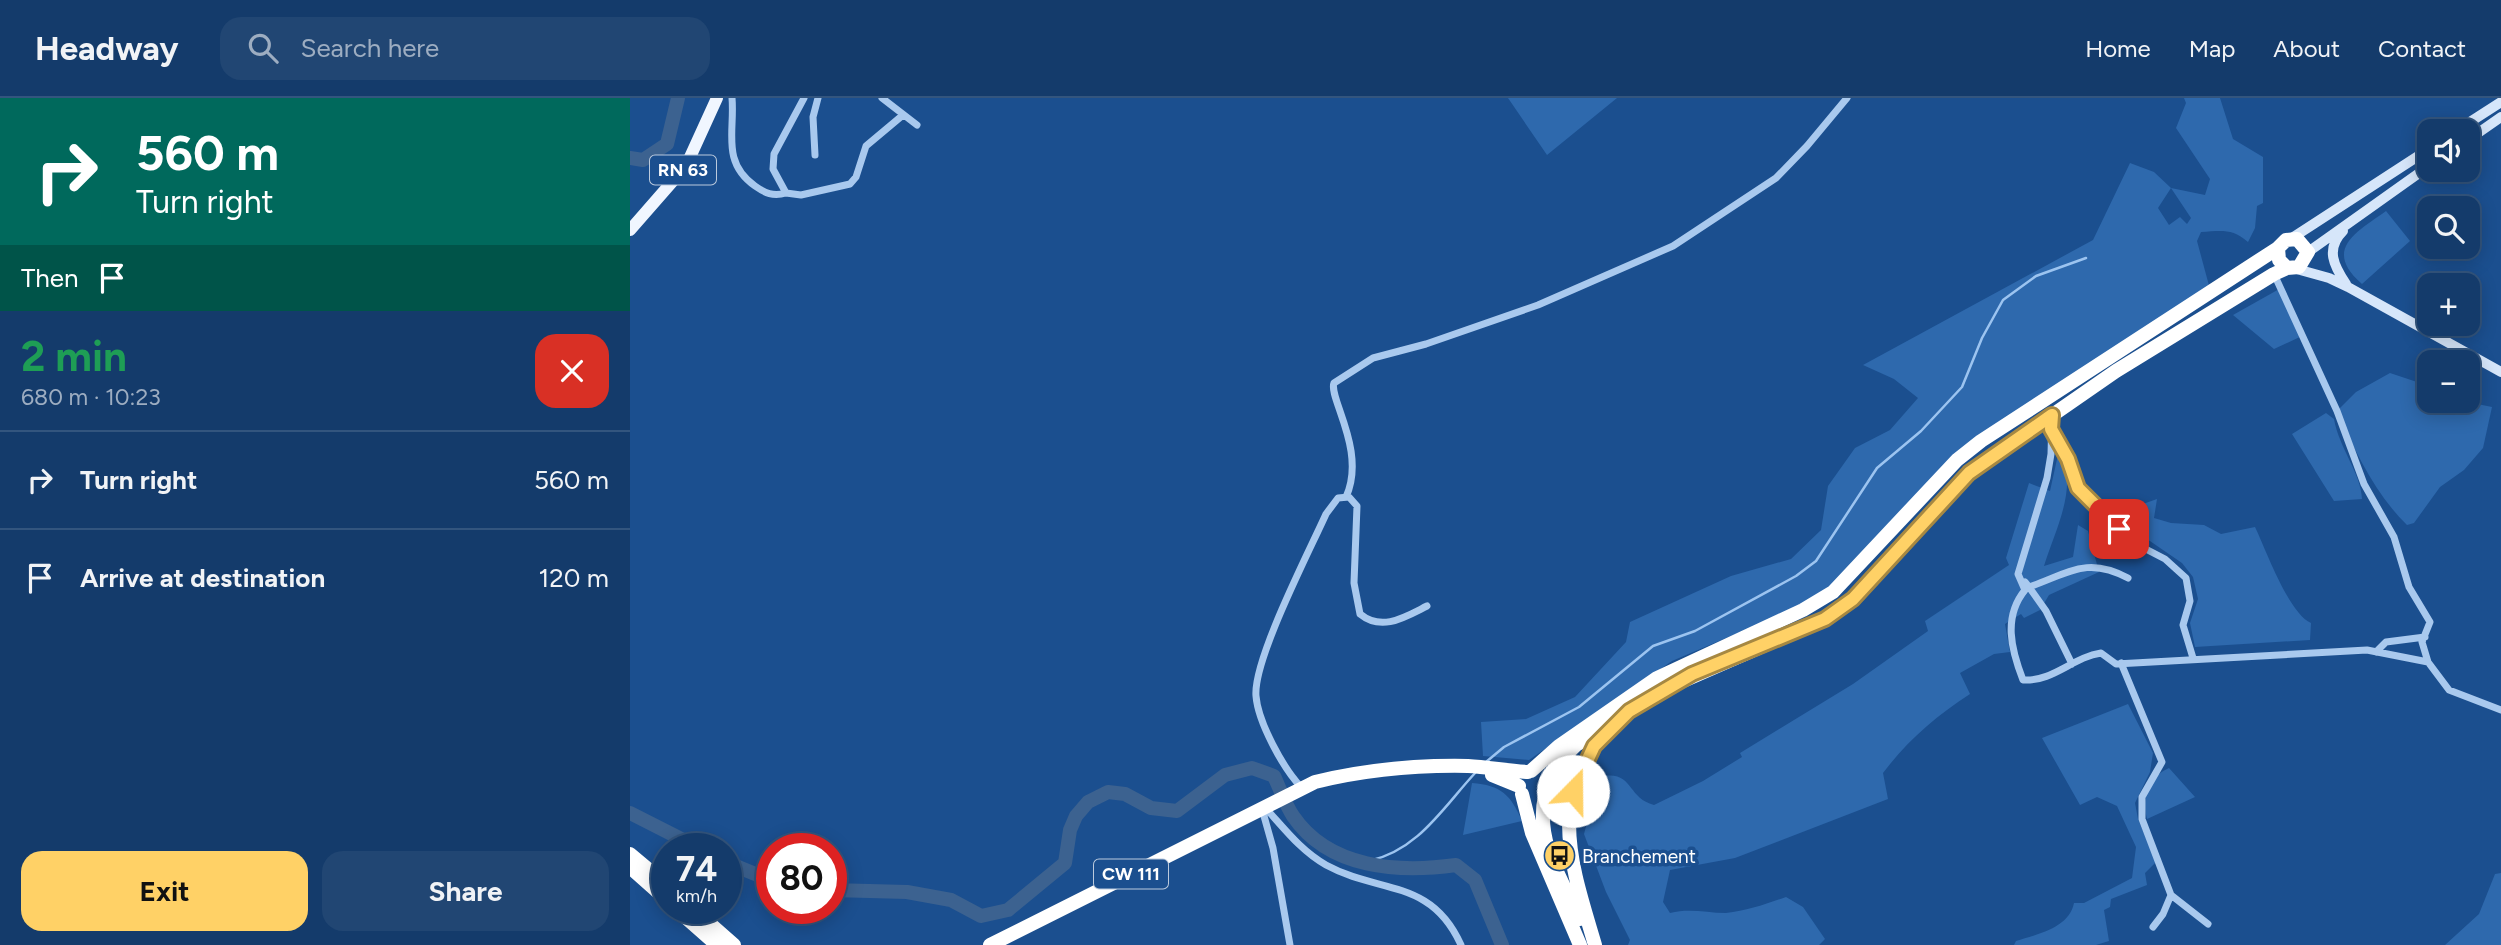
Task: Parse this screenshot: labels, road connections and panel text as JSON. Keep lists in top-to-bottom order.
{
  "streets": {
    "highway": ["CW 111"],
    "main road": ["RN 63"]
  },
  "places": {
    "bus stop": ["Branchement"]
  },
  "page": {
    "header": "Headway",
    "search": "Search here",
    "nav": [
      "Home",
      "Map",
      "About",
      "Contact"
    ],
    "turn": ["560 m", "Turn right"],
    "map_buttons": ["+", "−"],
    "then": "Then",
    "heading": ["2 min", "680 m · 10:23"],
    "list": [
      {
        "name": "Turn right",
        "value": "560 m"
      },
      {
        "name": "Arrive at destination",
        "value": "120 m"
      }
    ],
    "speed": "74 km/h",
    "limit": "80",
    "buttons": ["Exit", "Share"]
  }
}
